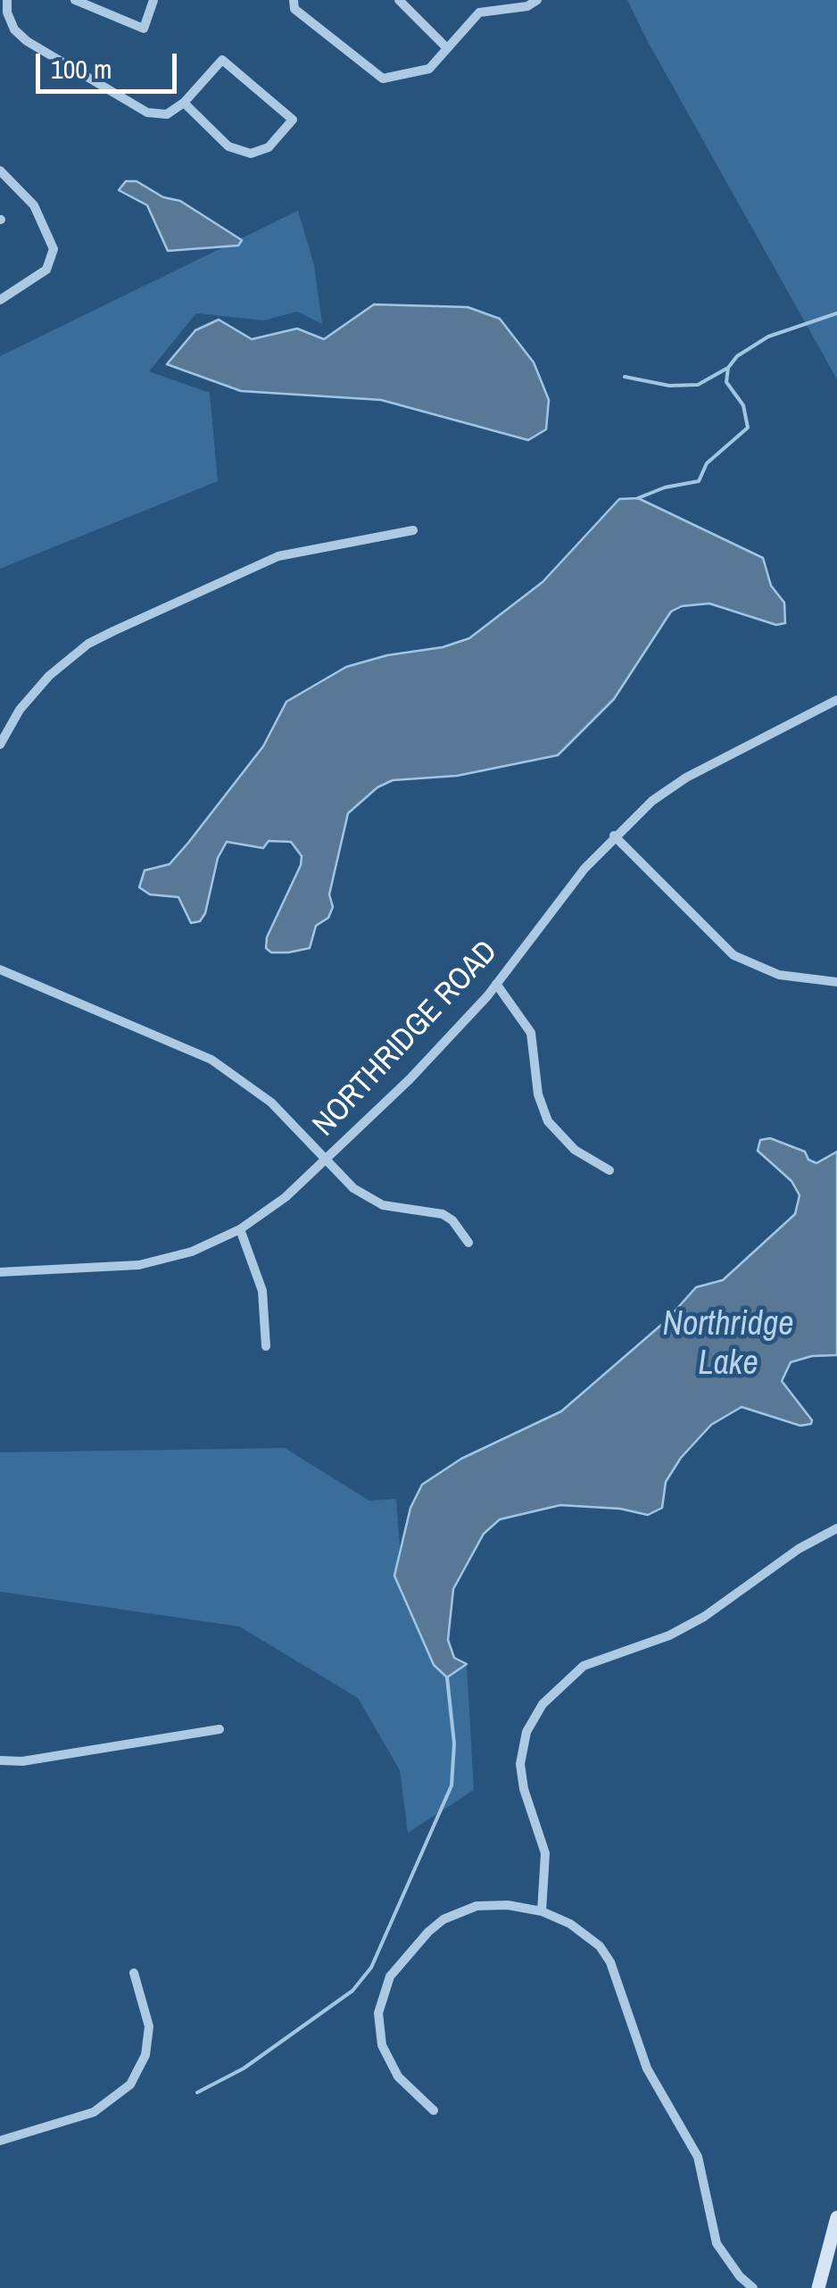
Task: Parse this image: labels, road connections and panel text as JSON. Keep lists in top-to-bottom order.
{
  "streets": {
    "street": ["NORTHRIDGE ROAD"]
  },
  "water": ["Northridge Lake"],
  "scale_bar": "100 m"
}
